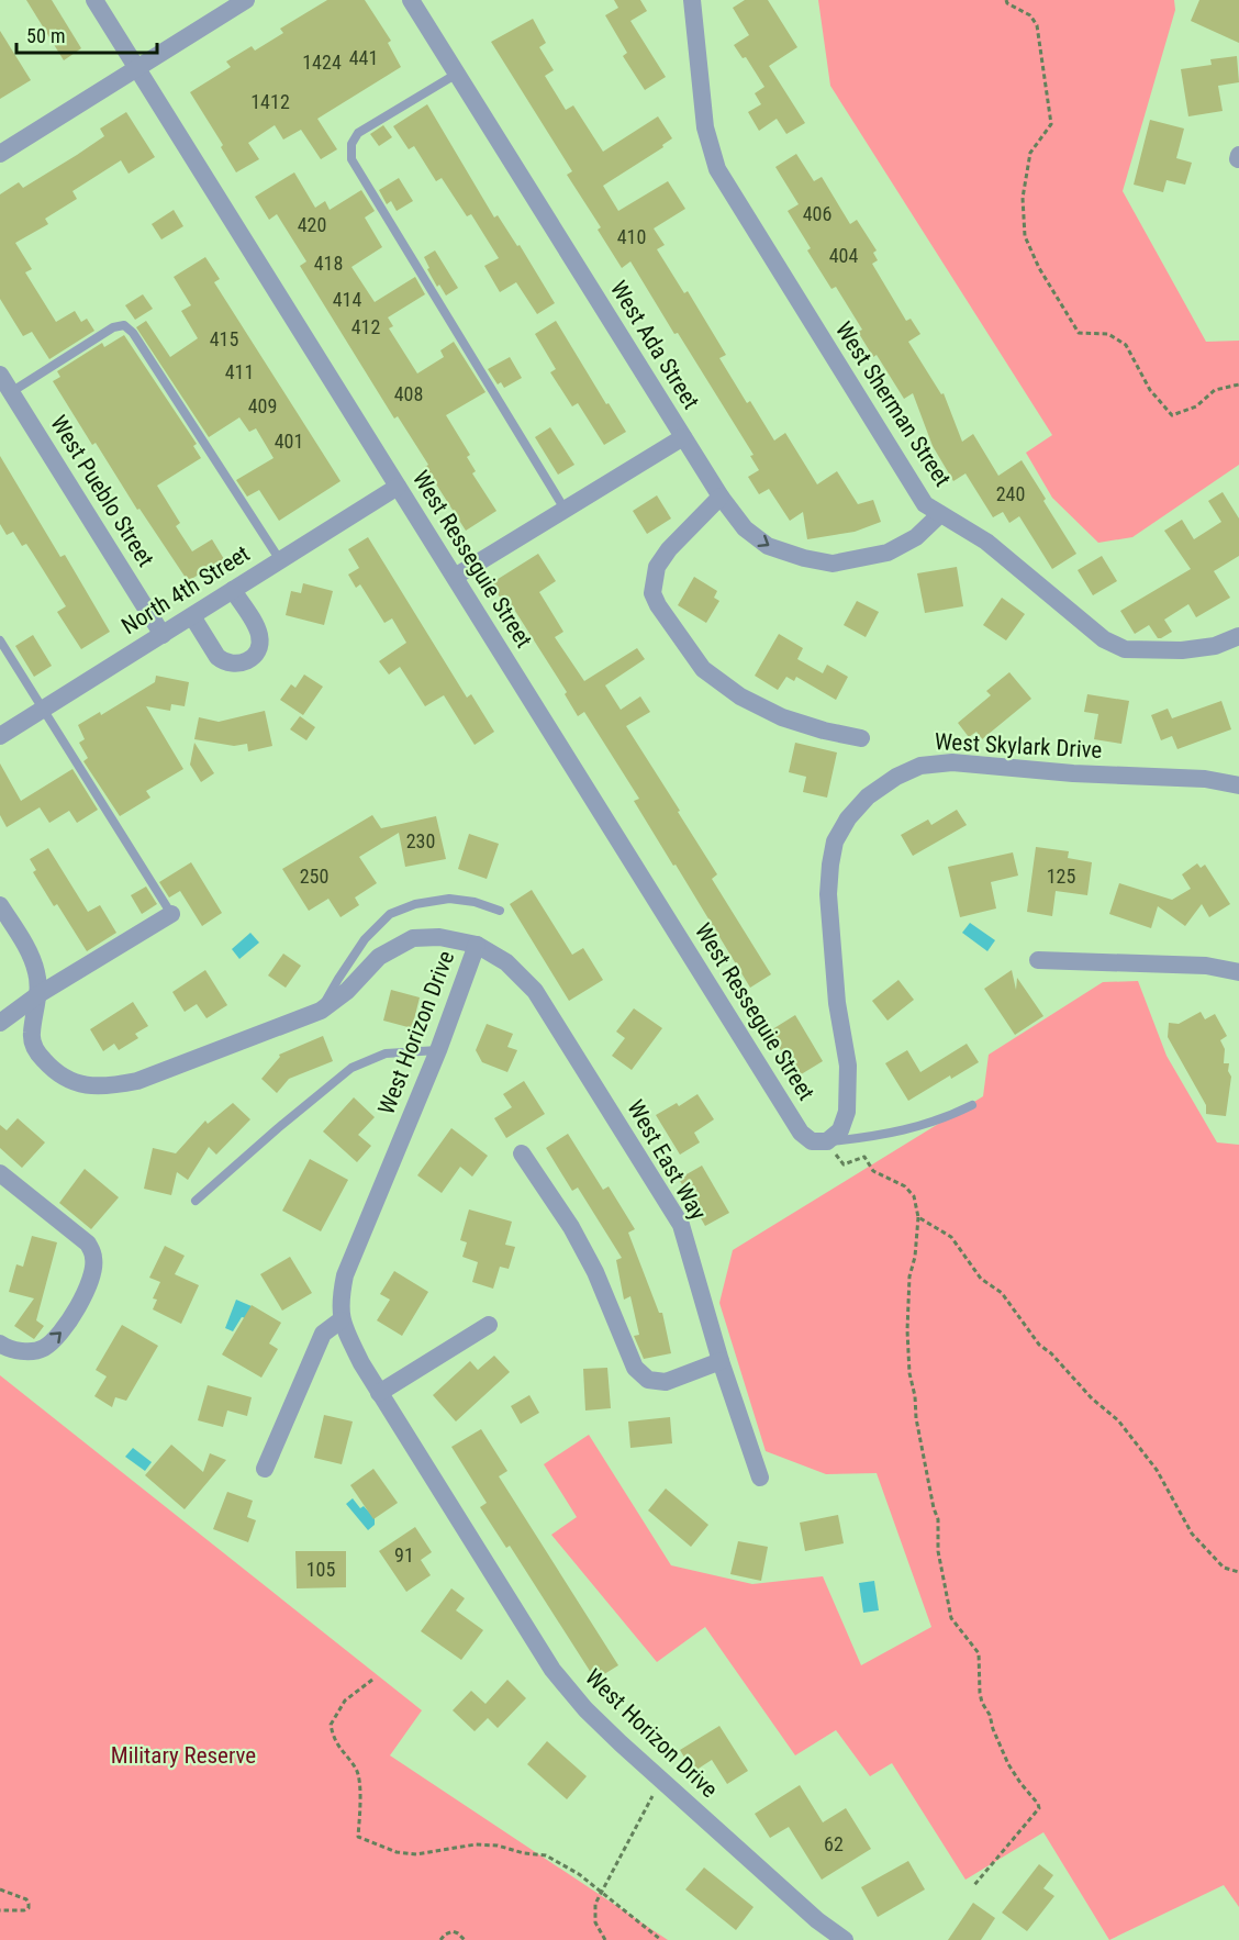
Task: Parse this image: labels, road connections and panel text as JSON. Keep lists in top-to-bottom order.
{
  "streets": {
    "street": [
      "West Ada Street",
      "West Sherman Street",
      "West Pueblo Street",
      "West Resseguie Street",
      "North 4th Street",
      "West Skylark Drive",
      "West Horizon Drive",
      "West East Way"
    ]
  },
  "crossings": [
    ["West Ada Street", "West Sherman Street"],
    ["West Pueblo Street", "North 4th Street"],
    ["West Resseguie Street", "North 4th Street"],
    ["West Resseguie Street", "West Skylark Drive"],
    ["West Horizon Drive", "West East Way"]
  ],
  "parks": ["Military Reserve"],
  "house_numbers": [
    "441",
    "1424",
    "1412",
    "406",
    "420",
    "410",
    "404",
    "418",
    "414",
    "412",
    "415",
    "411",
    "408",
    "409",
    "401",
    "240",
    "230",
    "250",
    "125",
    "91",
    "105",
    "62"
  ],
  "scale_bar": "50 m"
}
